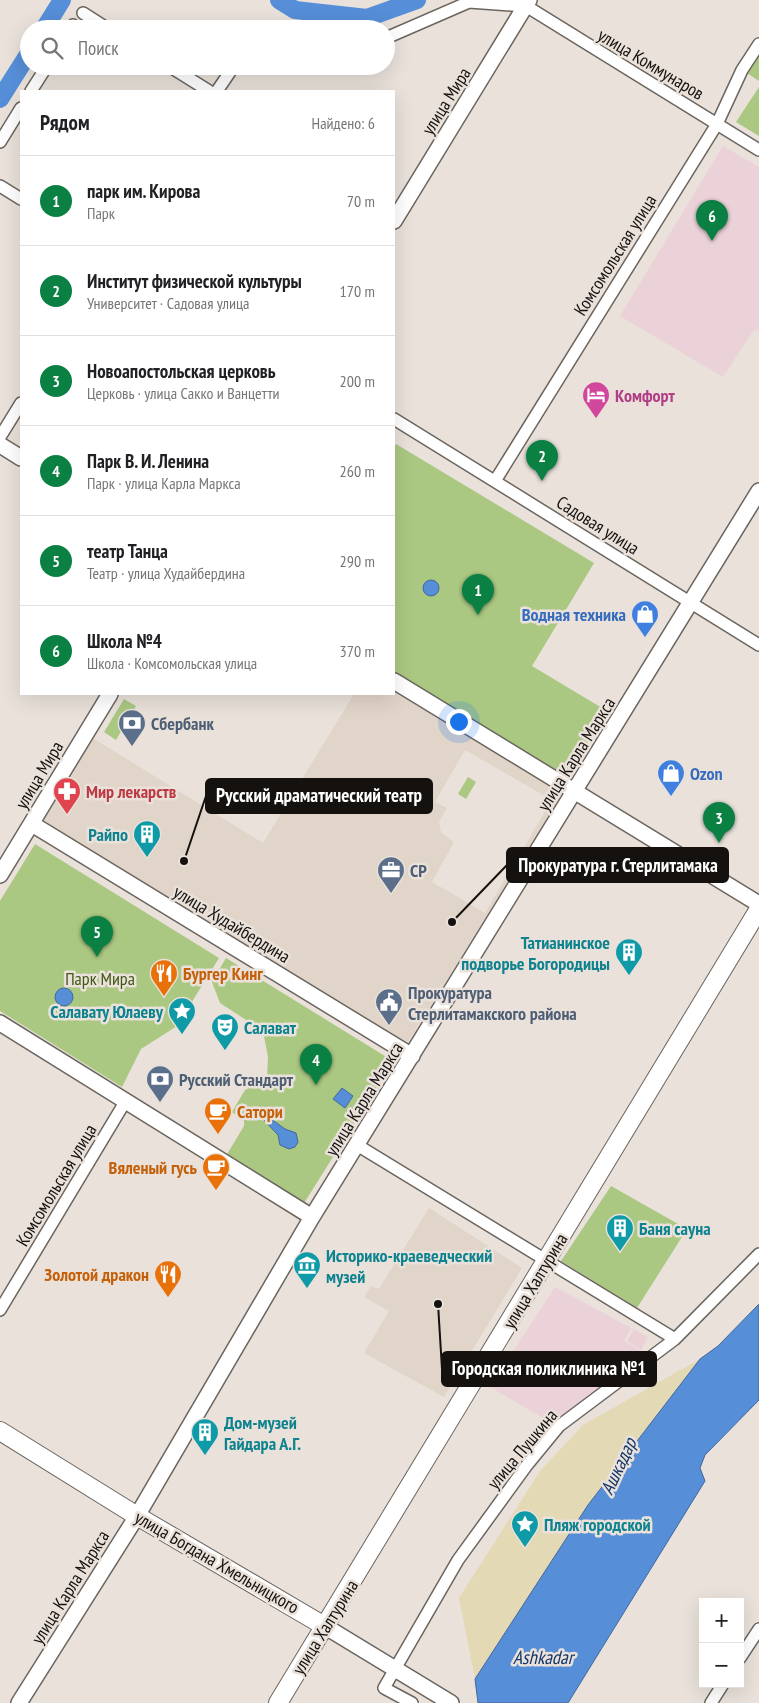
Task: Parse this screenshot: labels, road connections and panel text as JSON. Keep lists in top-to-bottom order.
{
  "streets": {
    "main road": ["улица Халтурина", "улица Богдана Хмельницкого"],
    "street": [
      "улица Коммунаров",
      "улица Мира",
      "Комсомольская улица",
      "Садовая улица",
      "улица Карла Маркса",
      "улица Худайбердина",
      "улица Пушкина"
    ]
  },
  "crossings": [
    ["улица Коммунаров", "улица Мира"],
    ["улица Коммунаров", "Комсомольская улица"],
    ["улица Мира", "улица Худайбердина"],
    ["Комсомольская улица", "Садовая улица"],
    ["Садовая улица", "улица Карла Маркса"],
    ["улица Карла Маркса", "улица Худайбердина"],
    ["улица Карла Маркса", "улица Богдана Хмельницкого"],
    ["улица Халтурина", "улица Богдана Хмельницкого"],
    ["улица Пушкина", "улица Богдана Хмельницкого"]
  ],
  "water": ["Ашкадар", "Ashkadar"],
  "parks": ["Парк Мира"],
  "places": {
    "hotel": ["Комфорт"],
    "shop": ["Водная техника", "Ozon"],
    "bank": ["Сбербанк", "Русский Стандарт"],
    "pharmacy": ["Мир лекарств"],
    "building": [
      "Райпо",
      "Татианинское подворье Богородицы",
      "Баня сауна",
      "Дом-музей Гайдара А.Г."
    ],
    "other": ["Русский драматический театр", "Прокуратура г. Стерлитамака", "Городская поликлиника №1"],
    "office": ["СР"],
    "restaurant": ["Бургер Кинг", "Золотой дракон"],
    "public building": ["Прокуратура Стерлитамакского района"],
    "place": ["Салавату Юлаеву", "Пляж городской"],
    "theatre": ["Салават"],
    "cafe": ["Сатори", "Вяленый гусь"],
    "museum": ["Историко-краеведческий музей"]
  },
  "page": {
    "search": "Поиск",
    "heading": ["Рядом", "Найдено: 6"],
    "list": [
      {
        "mark": "1",
        "name": "парк им. Кирова",
        "note": "Парк",
        "value": "70 m"
      },
      {
        "mark": "2",
        "name": "Институт физической культуры",
        "note": "Университет · Садовая улица",
        "value": "170 m"
      },
      {
        "mark": "3",
        "name": "Новоапостольская церковь",
        "note": "Церковь · улица Сакко и Ванцетти",
        "value": "200 m"
      },
      {
        "mark": "4",
        "name": "Парк В. И. Ленина",
        "note": "Парк · улица Карла Маркса",
        "value": "260 m"
      },
      {
        "mark": "5",
        "name": "театр Танца",
        "note": "Театр · улица Худайбердина",
        "value": "290 m"
      },
      {
        "mark": "6",
        "name": "Школа №4",
        "note": "Школа · Комсомольская улица",
        "value": "370 m"
      }
    ],
    "pins": [
      "6",
      "2",
      "1",
      "3",
      "5",
      "4"
    ],
    "map_buttons": ["+", "−"]
  }
}
